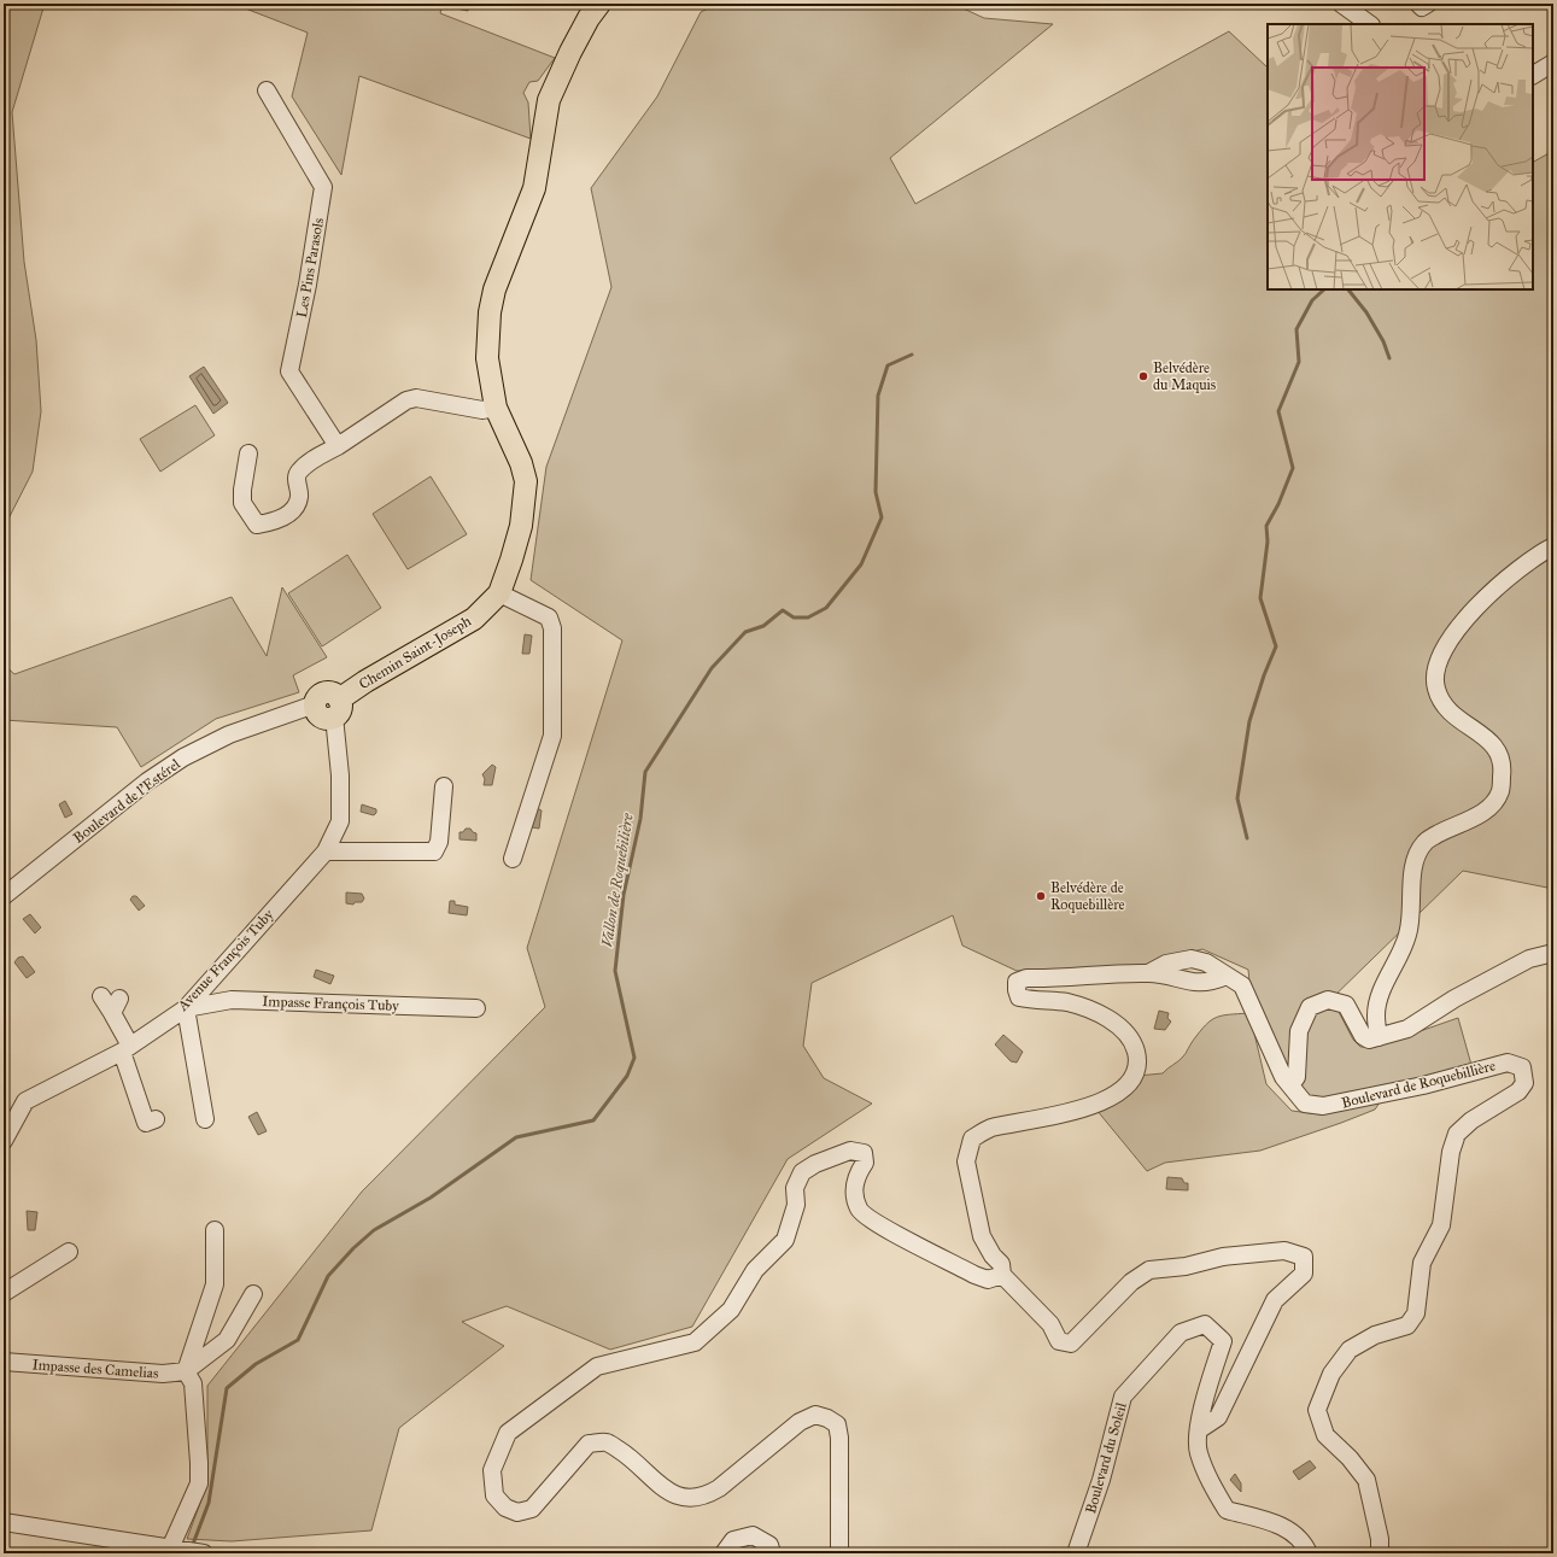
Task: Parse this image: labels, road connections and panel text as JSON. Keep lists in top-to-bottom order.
{
  "streets": {
    "main road": ["Chemin Saint-Joseph"],
    "street": [
      "Les Pins Parasols",
      "Boulevard de l'Estérel",
      "Avenue François Tuby",
      "Impasse François Tuby",
      "Boulevard de Roquebillière",
      "Impasse des Camelias",
      "Boulevard du Soleil"
    ]
  },
  "crossings": [
    ["Chemin Saint-Joseph", "Avenue François Tuby"],
    ["Avenue François Tuby", "Impasse François Tuby"]
  ],
  "water": ["Vallon de Roquebilière"],
  "places": ["Belvédère du Maquis", "Belvédère de Roquebillère"]
}
